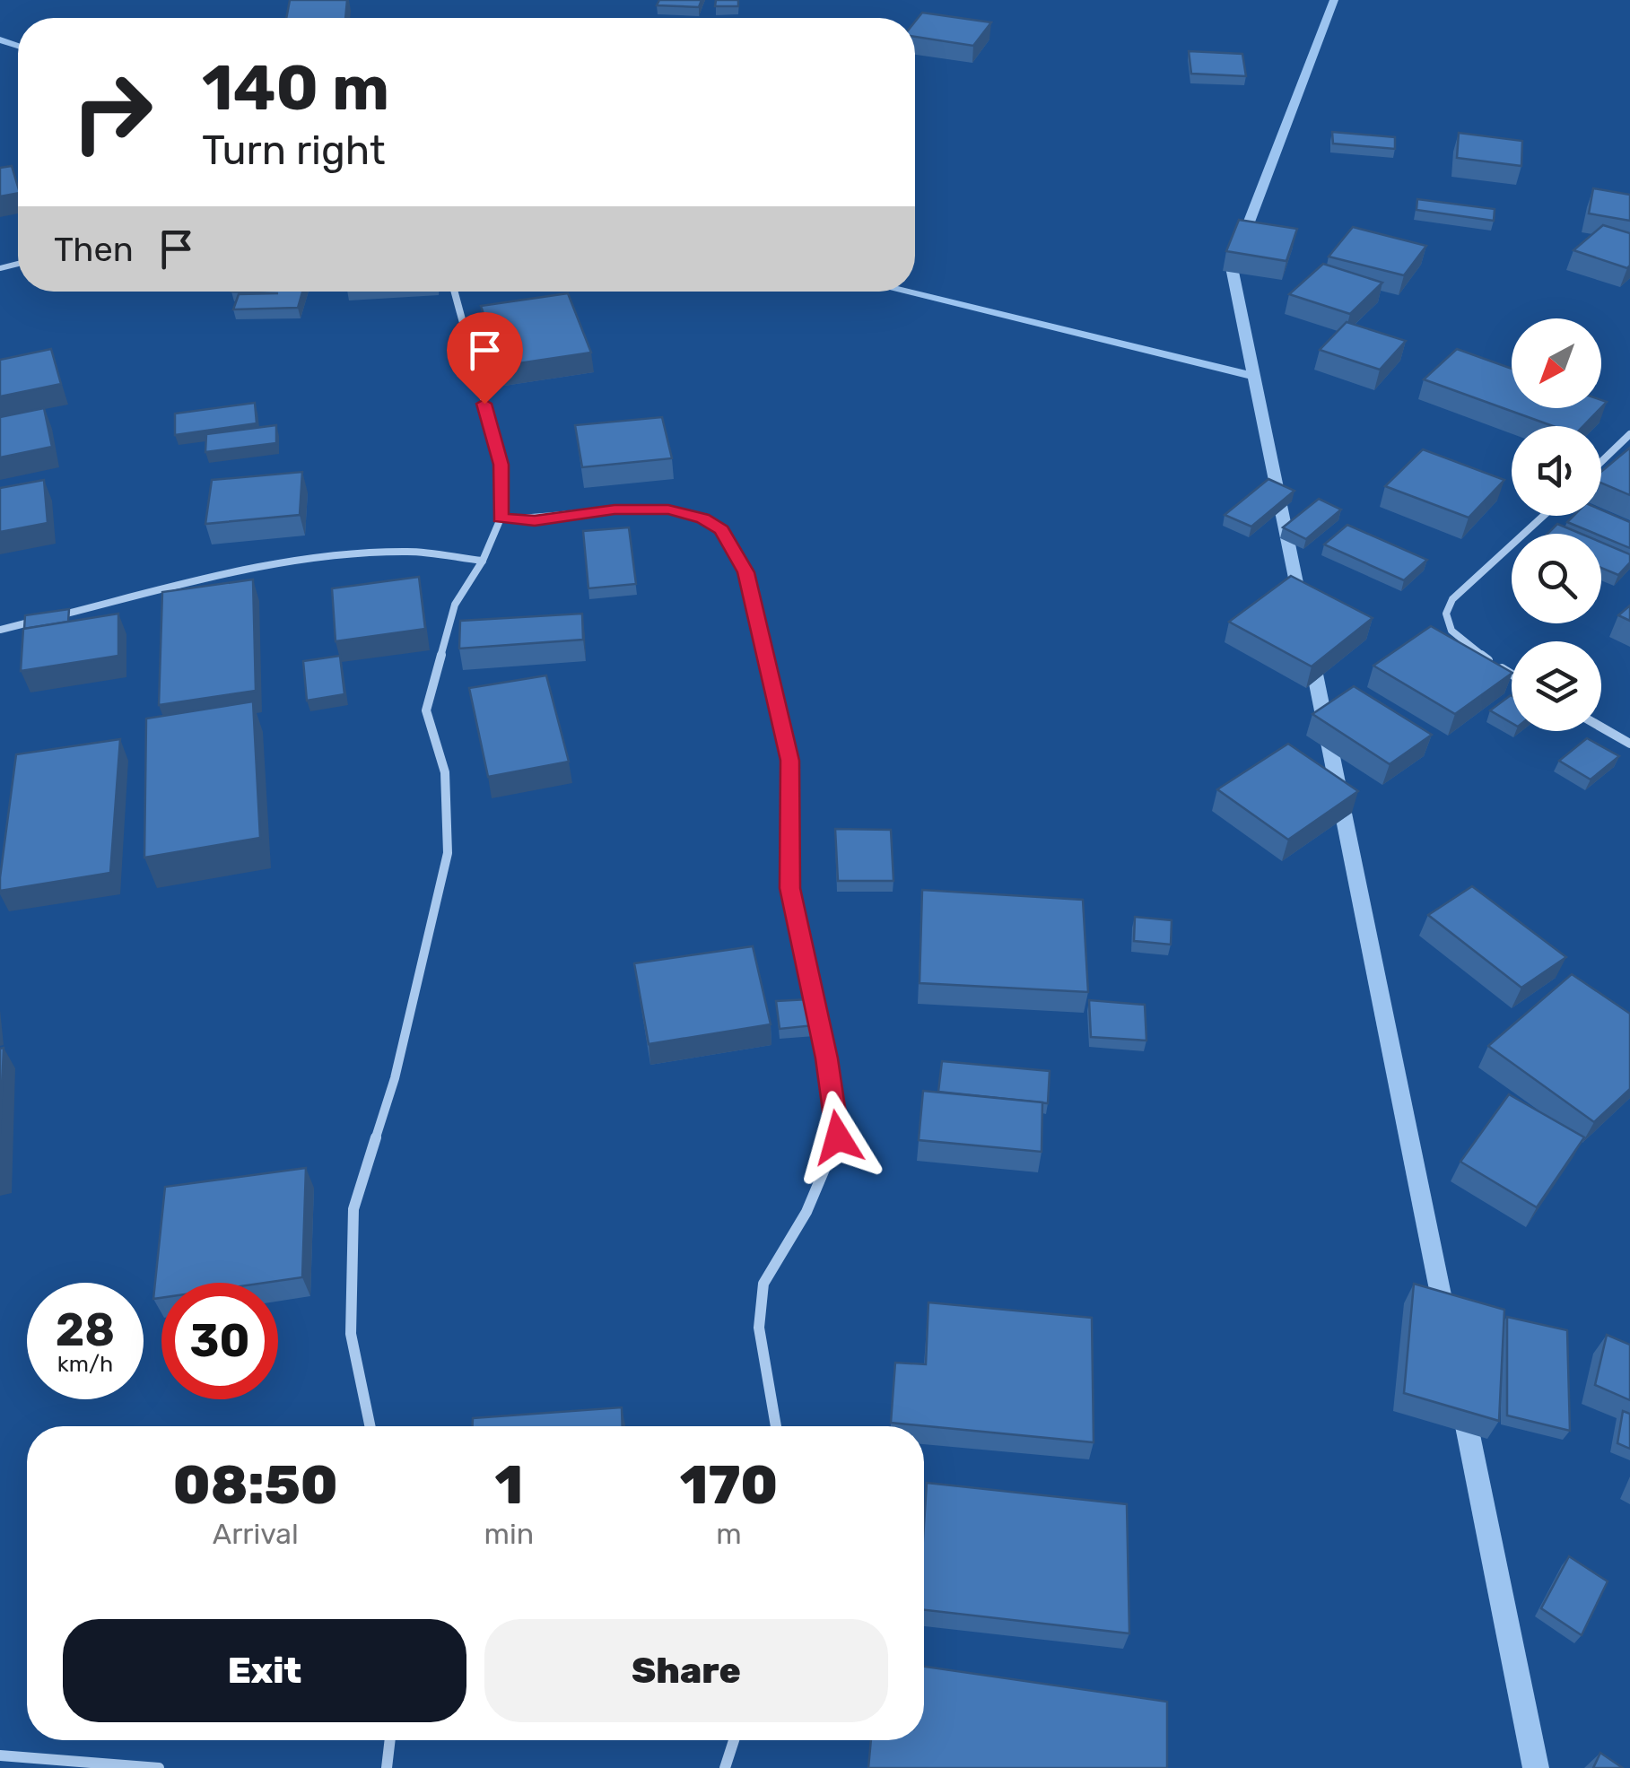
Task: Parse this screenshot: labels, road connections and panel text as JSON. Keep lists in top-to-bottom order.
{
  "north": "bottom left",
  "page": {
    "turn": ["140 m", "Turn right"],
    "then": "Then",
    "speed": "28 km/h",
    "limit": "30",
    "eta": [
      "08:50",
      "Arrival",
      "1",
      "min",
      "170",
      "m"
    ],
    "buttons": ["Exit", "Share"]
  }
}
